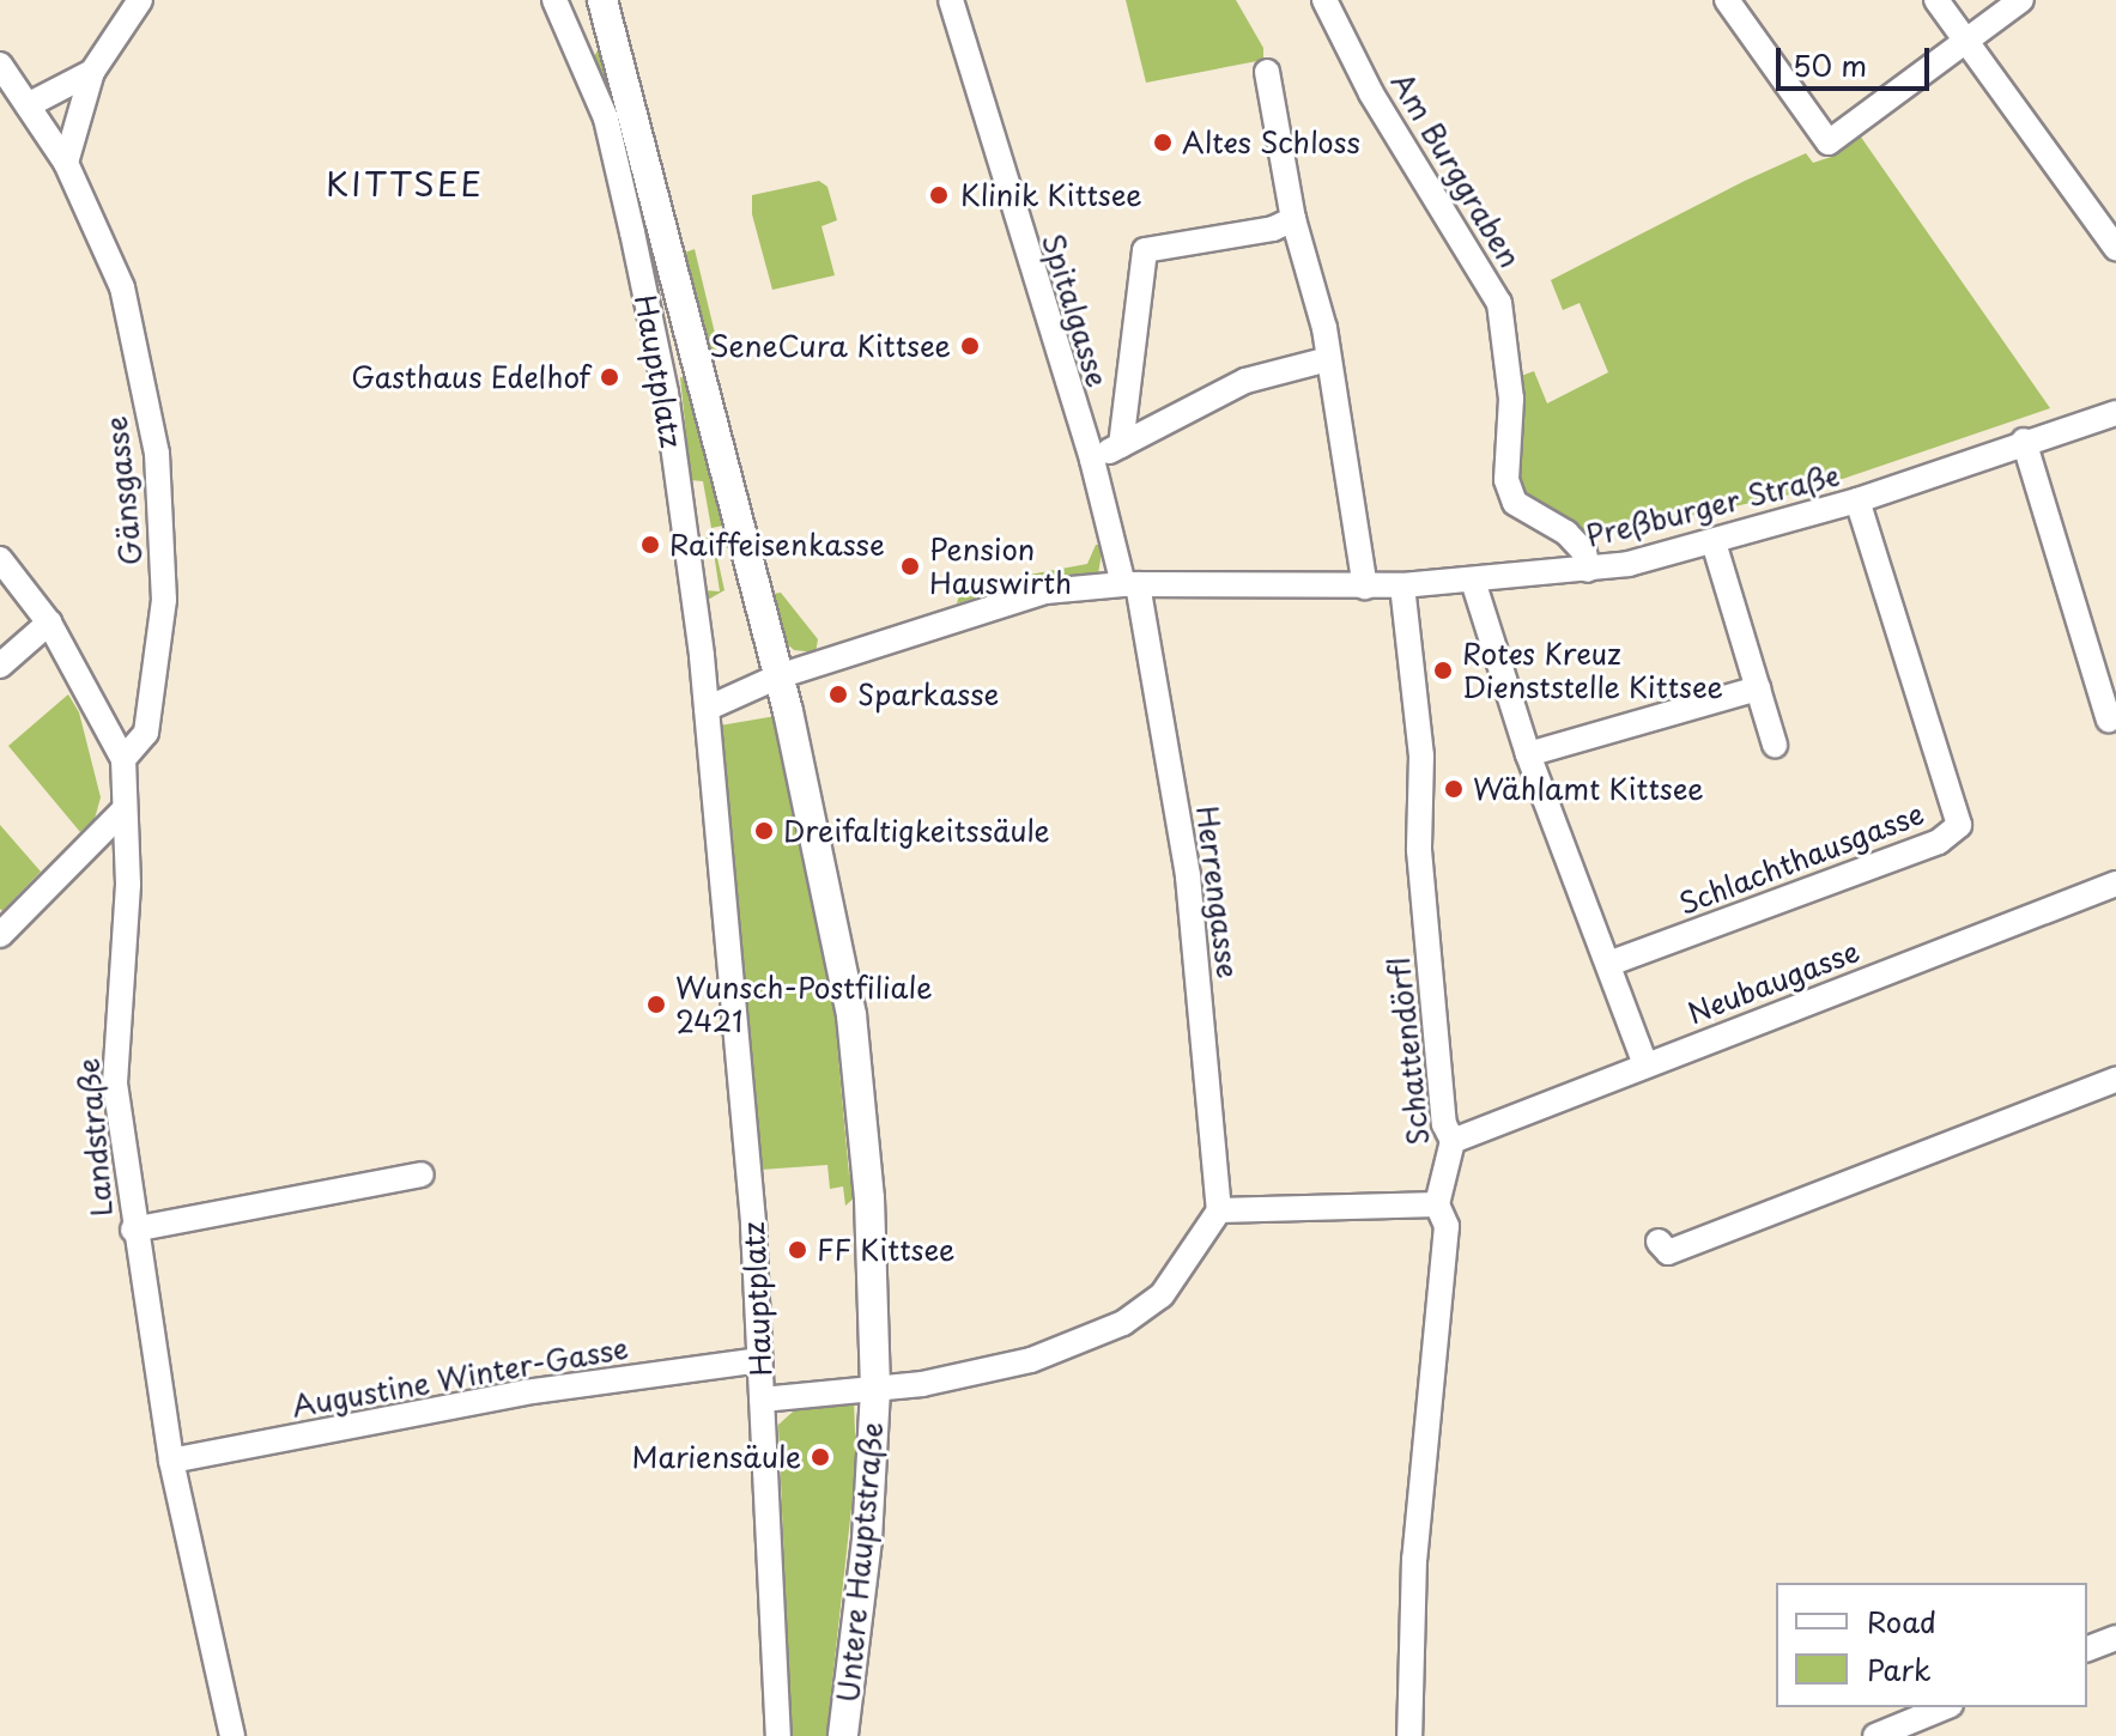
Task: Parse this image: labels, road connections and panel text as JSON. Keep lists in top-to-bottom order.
{
  "streets": {
    "street": [
      "Am Burggraben",
      "Spitalgasse",
      "Hauptplatz",
      "Gänsgasse",
      "Preßburger Straße",
      "Schlachthausgasse",
      "Herrengasse",
      "Neubaugasse",
      "Schattendörfl",
      "Landstraße",
      "Augustine Winter-Gasse",
      "Untere Hauptstraße"
    ]
  },
  "crossings": [
    ["Am Burggraben", "Preßburger Straße"],
    ["Spitalgasse", "Preßburger Straße"],
    ["Spitalgasse", "Herrengasse"],
    ["Hauptplatz", "Preßburger Straße"],
    ["Hauptplatz", "Augustine Winter-Gasse"],
    ["Hauptplatz", "Untere Hauptstraße"],
    ["Gänsgasse", "Landstraße"],
    ["Preßburger Straße", "Schlachthausgasse"],
    ["Preßburger Straße", "Herrengasse"],
    ["Preßburger Straße", "Schattendörfl"],
    ["Neubaugasse", "Schattendörfl"],
    ["Landstraße", "Augustine Winter-Gasse"]
  ],
  "districts": ["KITTSEE"],
  "places": [
    "Altes Schloss",
    "Klinik Kittsee",
    "SeneCura Kittsee",
    "Gasthaus Edelhof",
    "Raiffeisenkasse",
    "Pension Hauswirth",
    "Rotes Kreuz Dienststelle Kittsee",
    "Sparkasse",
    "Wählamt Kittsee",
    "Dreifaltigkeitssäule",
    "Wunsch-Postfiliale 2421",
    "FF Kittsee",
    "Mariensäule"
  ],
  "legend": ["Road", "Park"],
  "scale_bar": "50 m"
}
